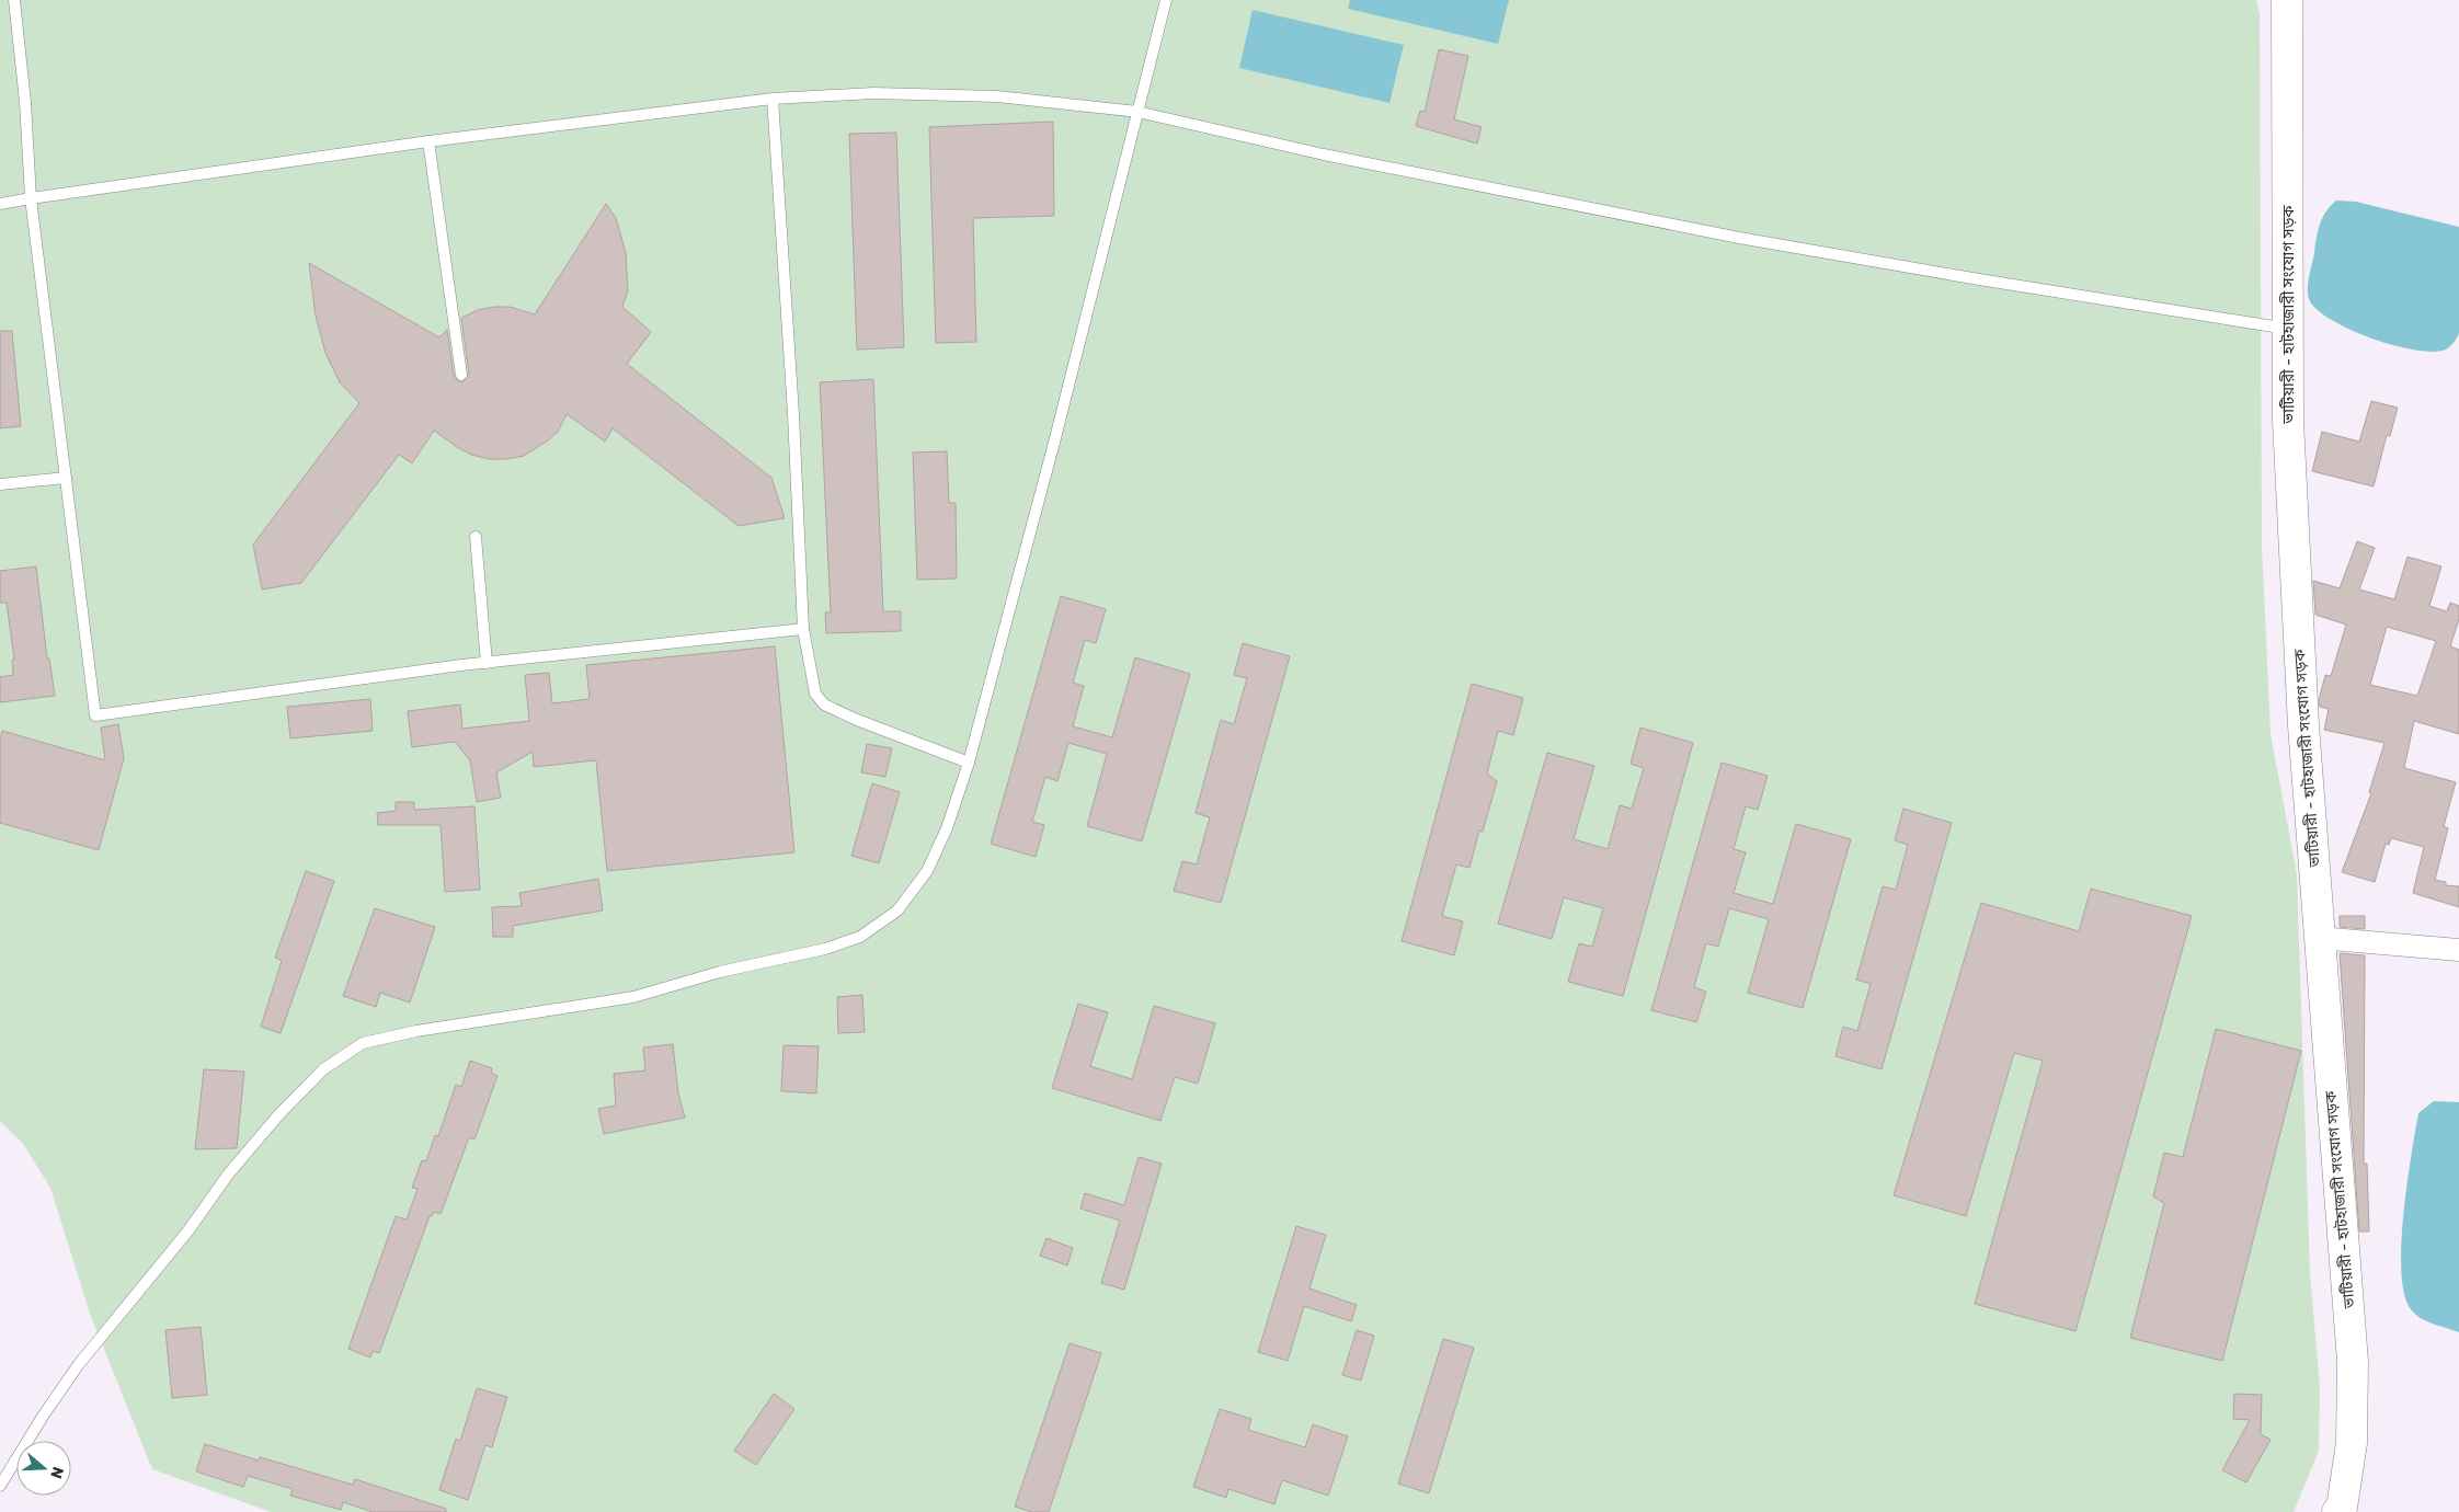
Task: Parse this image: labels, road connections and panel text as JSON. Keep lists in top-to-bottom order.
{
  "streets": {
    "main road": ["ভাটিয়ারী - হাটহাজারী সংযোগ সড়ক"]
  },
  "north": "right"
}
